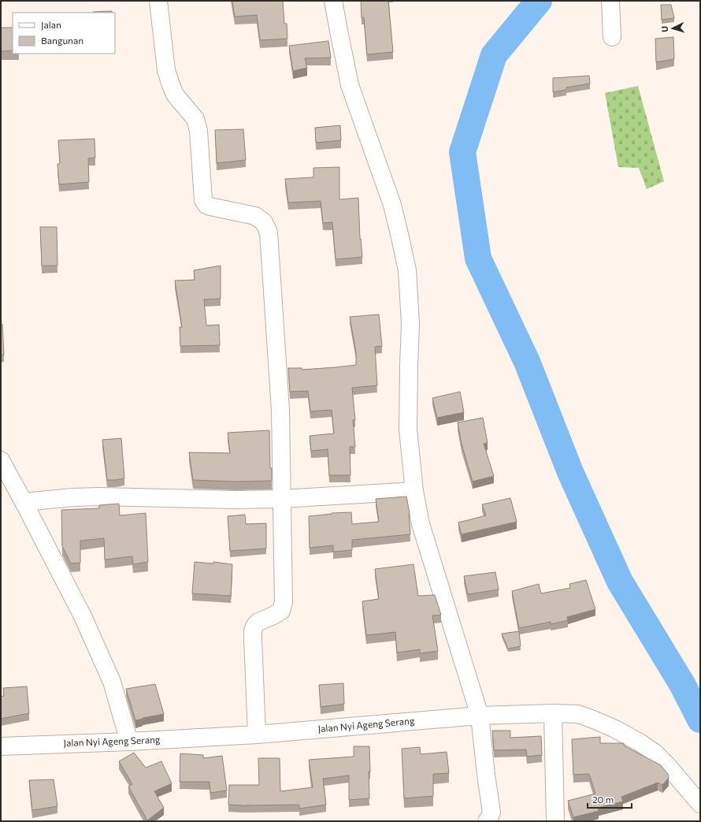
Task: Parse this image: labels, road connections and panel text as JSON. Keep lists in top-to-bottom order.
{
  "streets": {
    "street": ["Jalan Nyi Ageng Serang"]
  },
  "legend": ["Jalan", "Bangunan"],
  "scale_bar": "20 m",
  "north": "left"
}
